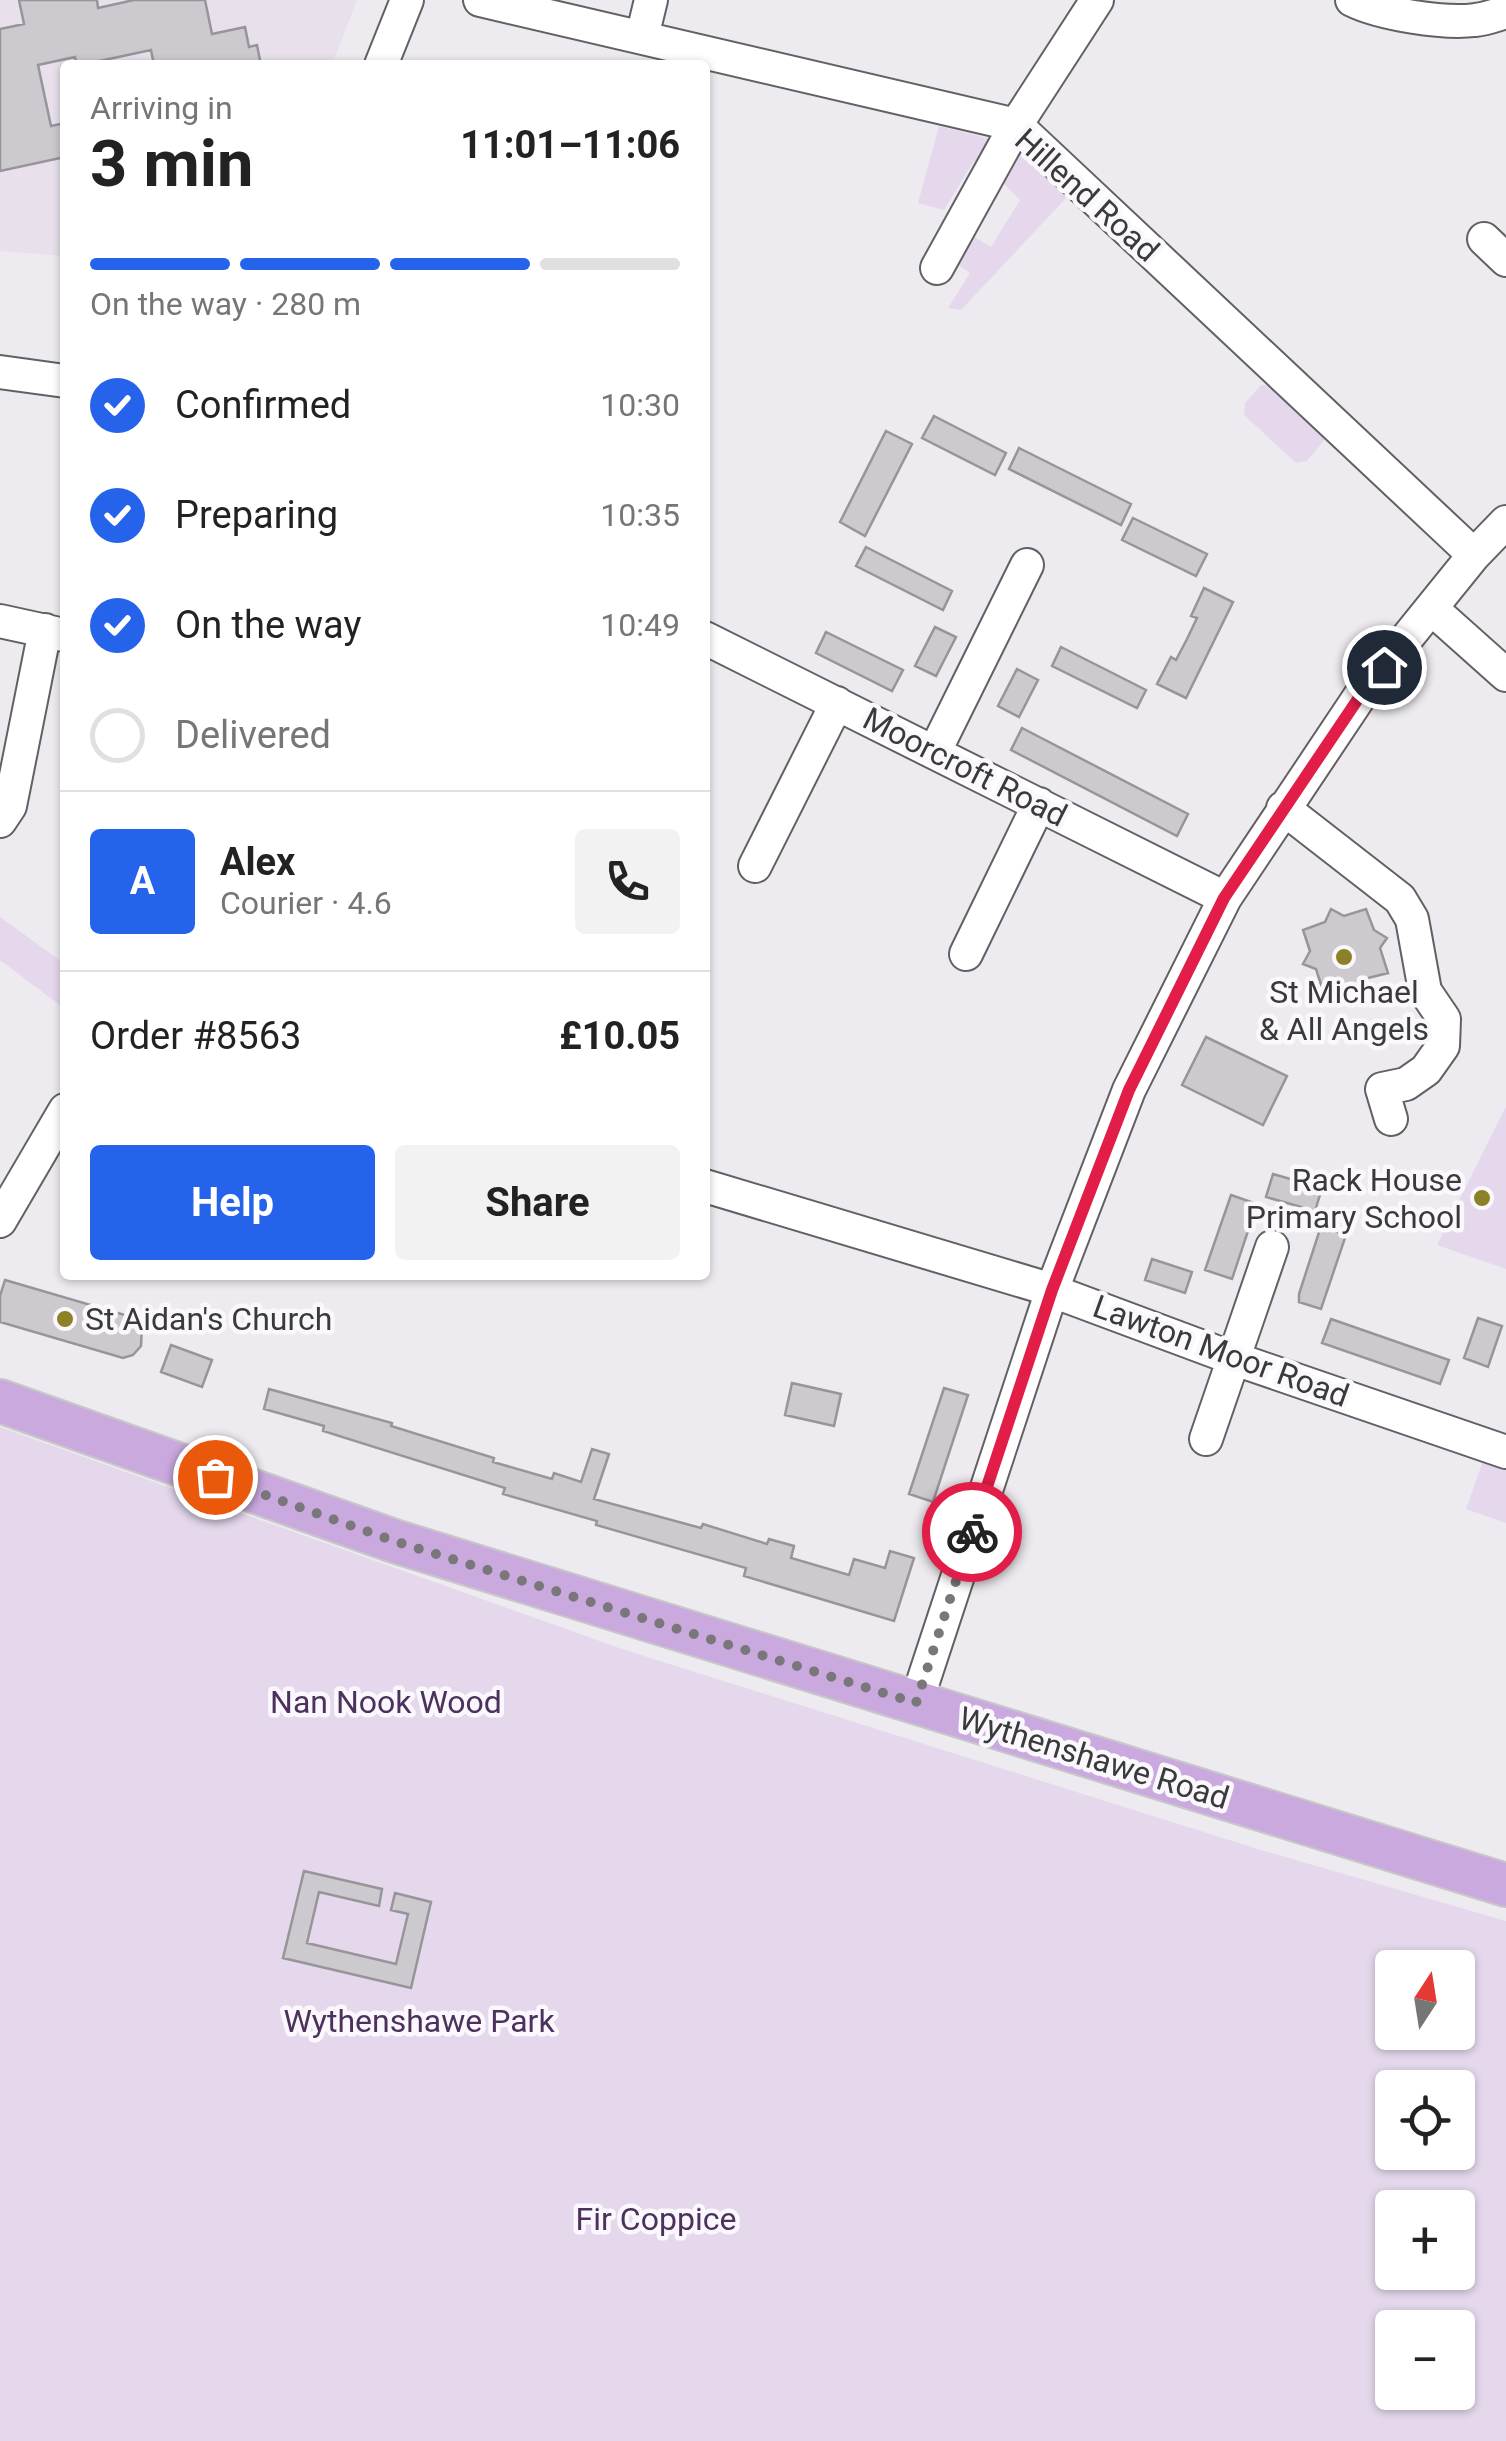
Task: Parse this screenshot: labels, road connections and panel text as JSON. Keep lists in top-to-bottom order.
{
  "streets": {
    "main road": ["Wythenshawe Road"],
    "street": ["Hillend Road", "Moorcroft Road", "Lawton Moor Road"]
  },
  "parks": ["Nan Nook Wood", "Wythenshawe Park", "Fir Coppice"],
  "places": ["St Michael & All Angels", "Rack House Primary School", "St Aidan's Church"],
  "north": "top",
  "page": {
    "heading": ["3 min", "Arriving in", "11:01–11:06"],
    "panel": [
      "Alex",
      "Courier · 4.6",
      "Order #8563",
      "£10.05"
    ],
    "bar": "On the way · 280 m",
    "list": [
      ["Confirmed", "10:30"],
      ["Preparing", "10:35"],
      ["On the way", "10:49"],
      "Delivered"
    ],
    "round": "A",
    "buttons": ["Help", "Share"],
    "map_buttons": ["+", "−"]
  }
}
